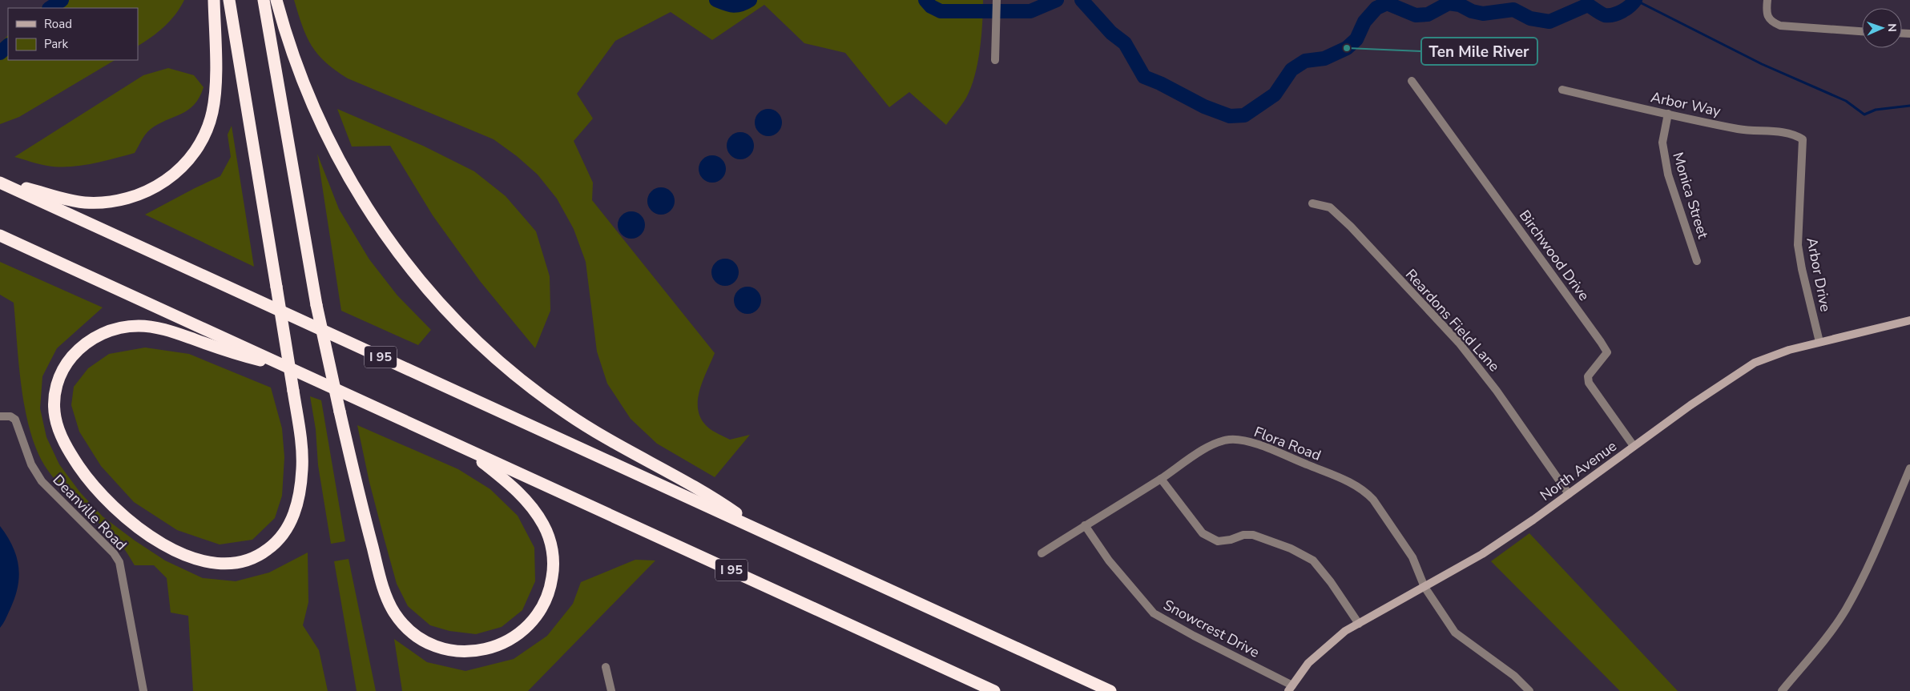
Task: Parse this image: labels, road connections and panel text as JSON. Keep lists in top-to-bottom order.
{
  "streets": {
    "highway": ["I 95"],
    "main road": ["North Avenue"],
    "street": [
      "Arbor Way",
      "Monica Street",
      "Birchwood Drive",
      "Arbor Drive",
      "Reardons Field Lane",
      "Flora Road",
      "Deanville Road",
      "Snowcrest Drive"
    ]
  },
  "crossings": [
    ["Arbor Way", "Monica Street"],
    ["Arbor Way", "Arbor Drive"],
    ["Birchwood Drive", "North Avenue"],
    ["Arbor Drive", "North Avenue"],
    ["Reardons Field Lane", "North Avenue"],
    ["Flora Road", "North Avenue"],
    ["Flora Road", "Snowcrest Drive"],
    ["North Avenue", "Snowcrest Drive"]
  ],
  "places": ["Ten Mile River"],
  "legend": ["Road", "Park"],
  "north": "right"
}
